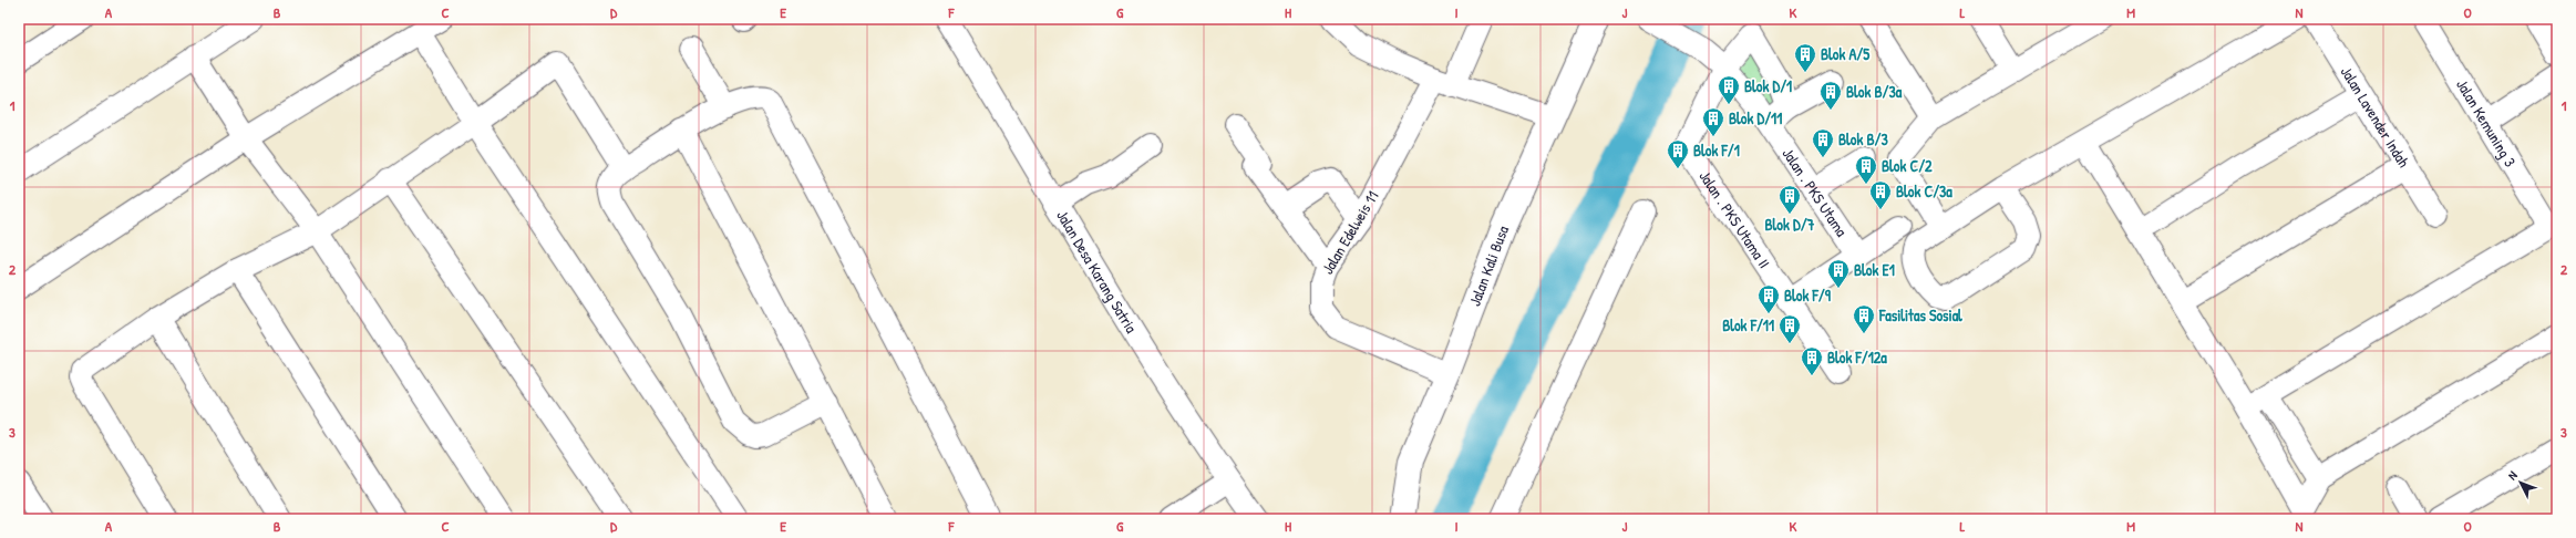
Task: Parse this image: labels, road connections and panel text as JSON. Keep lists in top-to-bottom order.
{
  "streets": {
    "street": [
      "Jalan Lavender Indah",
      "Jalan Kemuning 3",
      "Jalan . PKS Utama",
      "Jalan . PKS Utama II",
      "Jalan Edelweis 11",
      "Jalan Kali Busa",
      "Jalan Desa Karang Satria"
    ]
  },
  "crossings": [
    ["Jalan . PKS Utama", "Jalan . PKS Utama II"],
    ["Jalan Edelweis 11", "Jalan Kali Busa"]
  ],
  "places": {
    "building": [
      "Blok A/5",
      "Blok D/1",
      "Blok B/3a",
      "Blok D/11",
      "Blok B/3",
      "Blok F/1",
      "Blok C/2",
      "Blok C/3a",
      "Blok D/7",
      "Blok E1",
      "Blok F/9",
      "Fasilitas Sosial",
      "Blok F/11",
      "Blok F/12a"
    ]
  },
  "north": "top left",
  "grid": {
    "columns": [
      "A",
      "B",
      "C",
      "D",
      "E",
      "F",
      "G",
      "H",
      "I",
      "J",
      "K",
      "L",
      "M",
      "N",
      "O"
    ],
    "rows": ["1", "2", "3"]
  }
}
